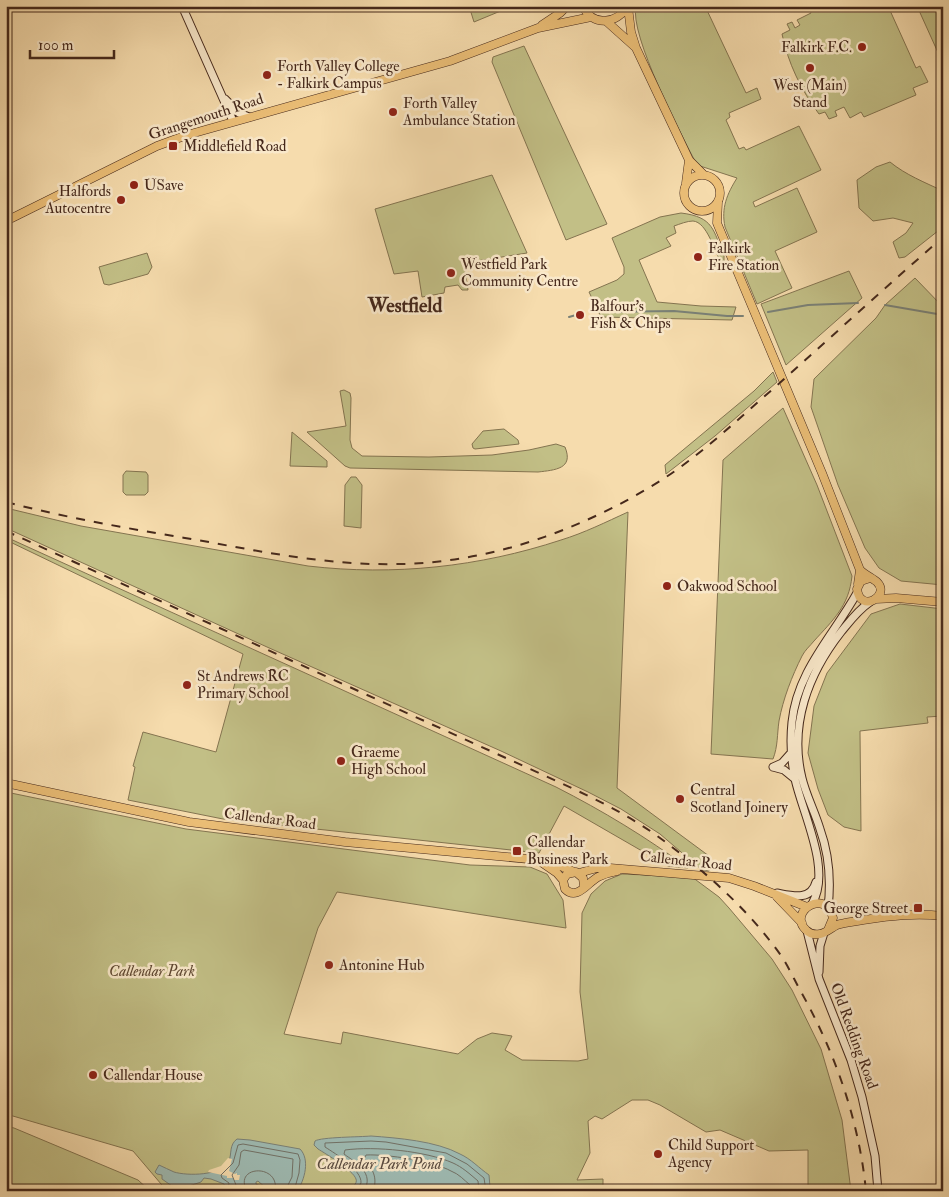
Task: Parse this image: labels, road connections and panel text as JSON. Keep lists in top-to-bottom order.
{
  "streets": {
    "main road": ["Grangemouth Road", "Callendar Road", "Old Redding Road"]
  },
  "crossings": [
    ["Callendar Road", "Old Redding Road"]
  ],
  "districts": ["Westfield"],
  "water": ["Callendar Park Pond"],
  "parks": ["Callendar Park"],
  "places": {
    "other": [
      "Falkirk F.C.",
      "West (Main) Stand",
      "Forth Valley College - Falkirk Campus",
      "Forth Valley Ambulance Station",
      "USave",
      "Halfords Autocentre",
      "Falkirk Fire Station",
      "Westfield Park Community Centre",
      "Balfour's Fish & Chips",
      "Oakwood School",
      "St Andrews RC Primary School",
      "Graeme High School",
      "Central Scotland Joinery",
      "Antonine Hub",
      "Callendar House",
      "Child Support Agency"
    ],
    "transit": ["Middlefield Road", "Callendar Business Park", "George Street"]
  },
  "scale_bar": "100 m"
}
